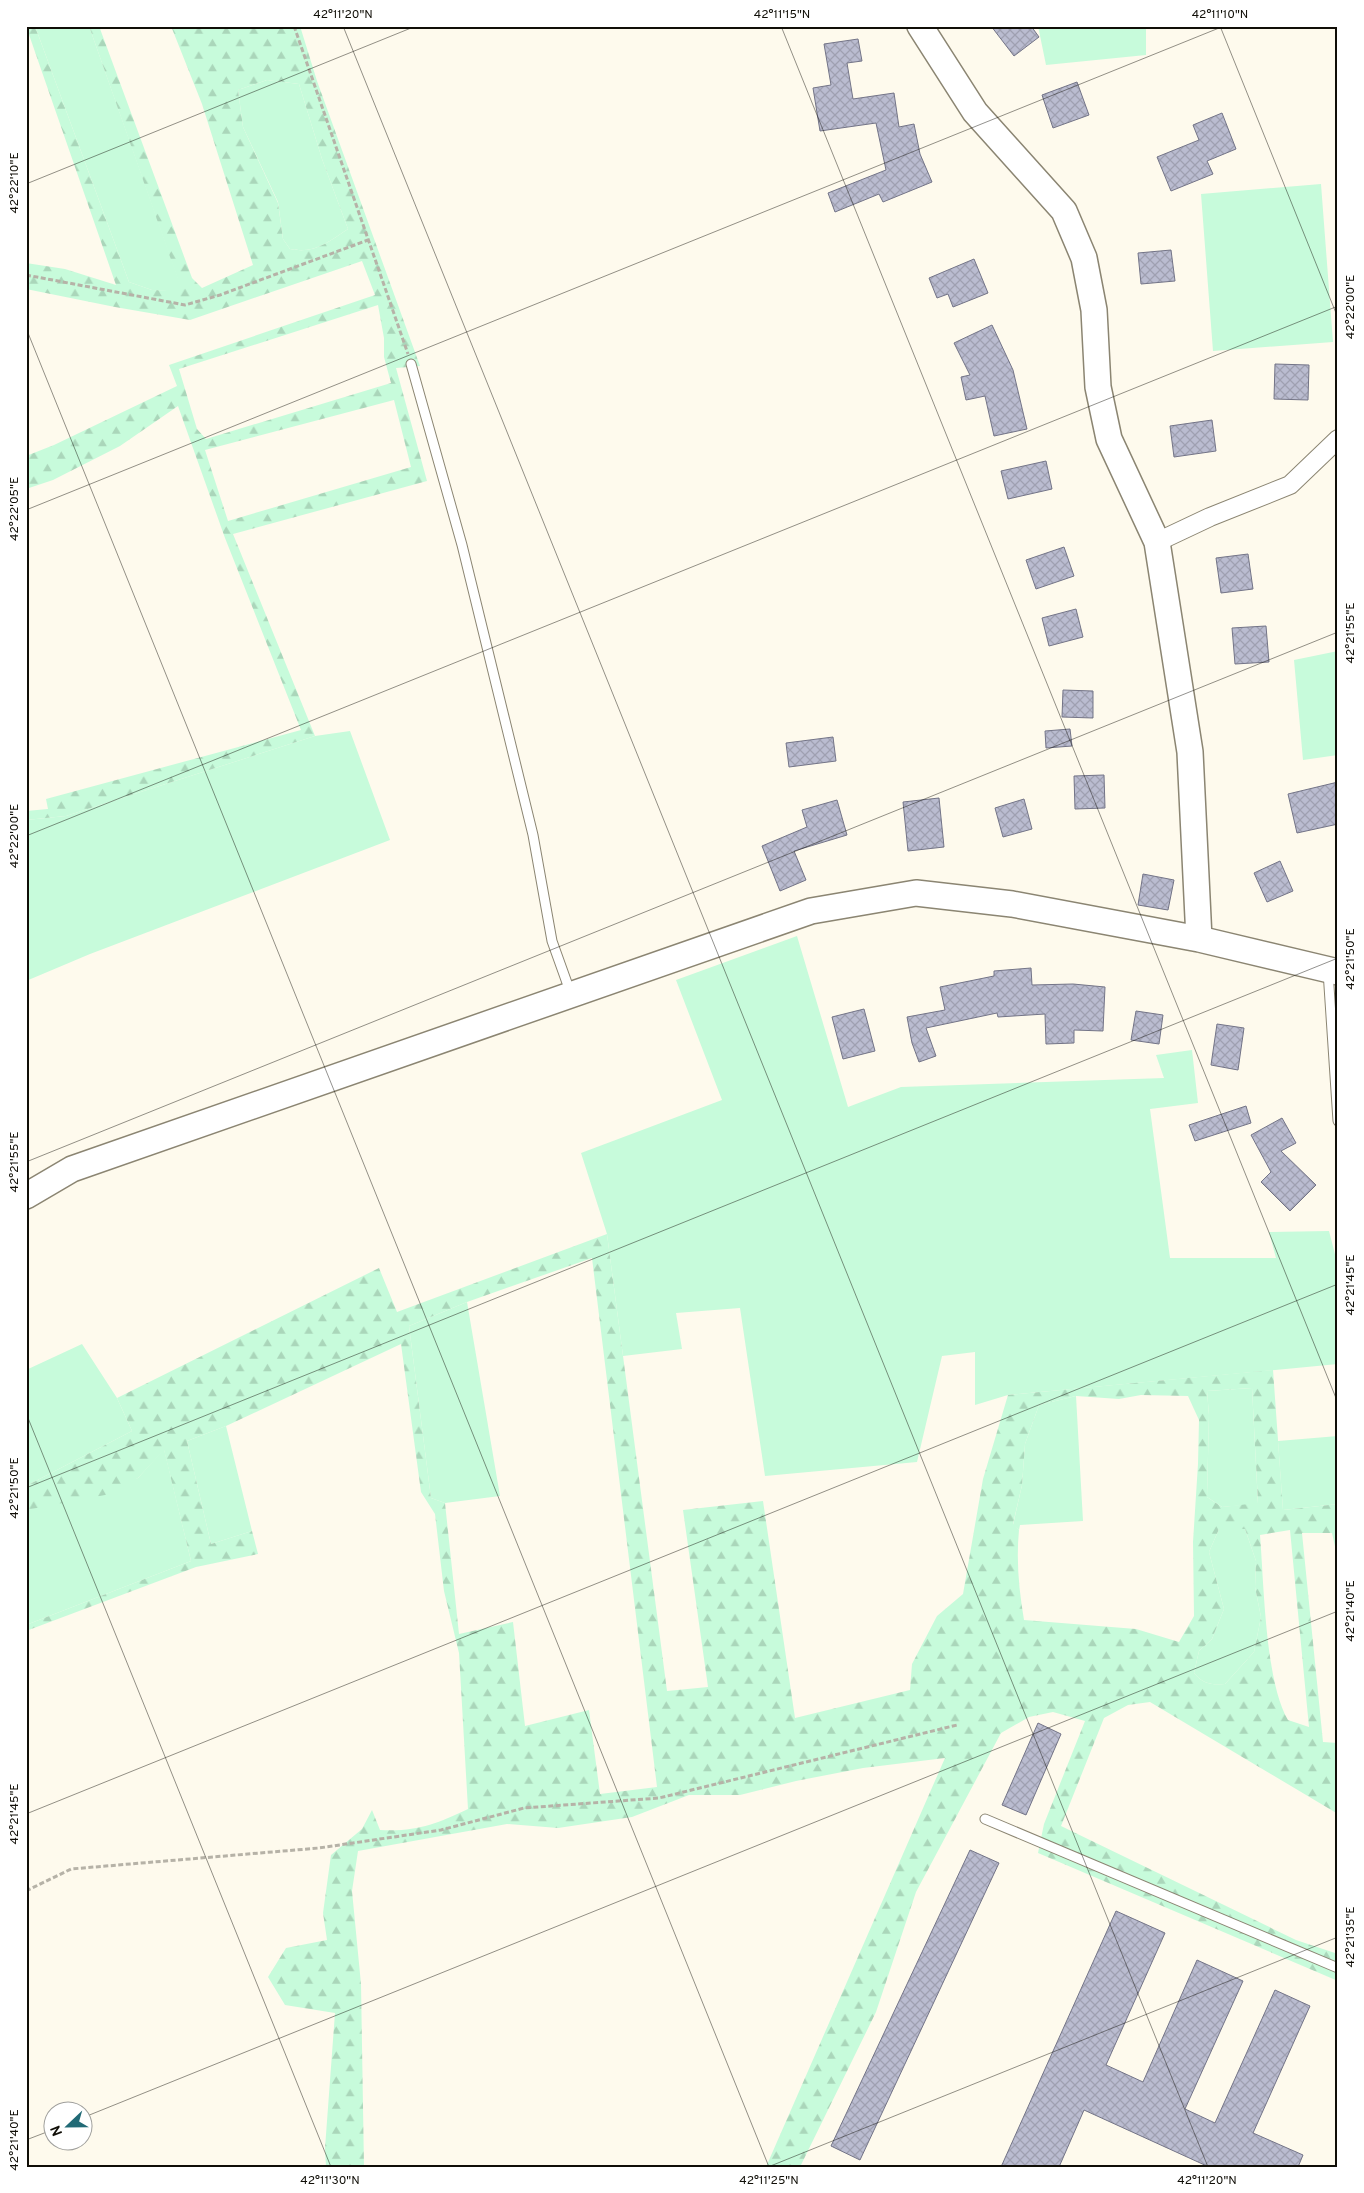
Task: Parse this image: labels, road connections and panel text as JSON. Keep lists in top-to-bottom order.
{
  "north": "left",
  "coordinates": [
    "42°11'20\"N",
    "42°11'15\"N",
    "42°11'10\"N",
    "42°22'10\"E",
    "42°22'00\"E",
    "42°22'05\"E",
    "42°21'55\"E",
    "42°21'50\"E",
    "42°21'45\"E",
    "42°21'40\"E",
    "42°21'35\"E",
    "42°11'30\"N",
    "42°11'25\"N"
  ]
}
